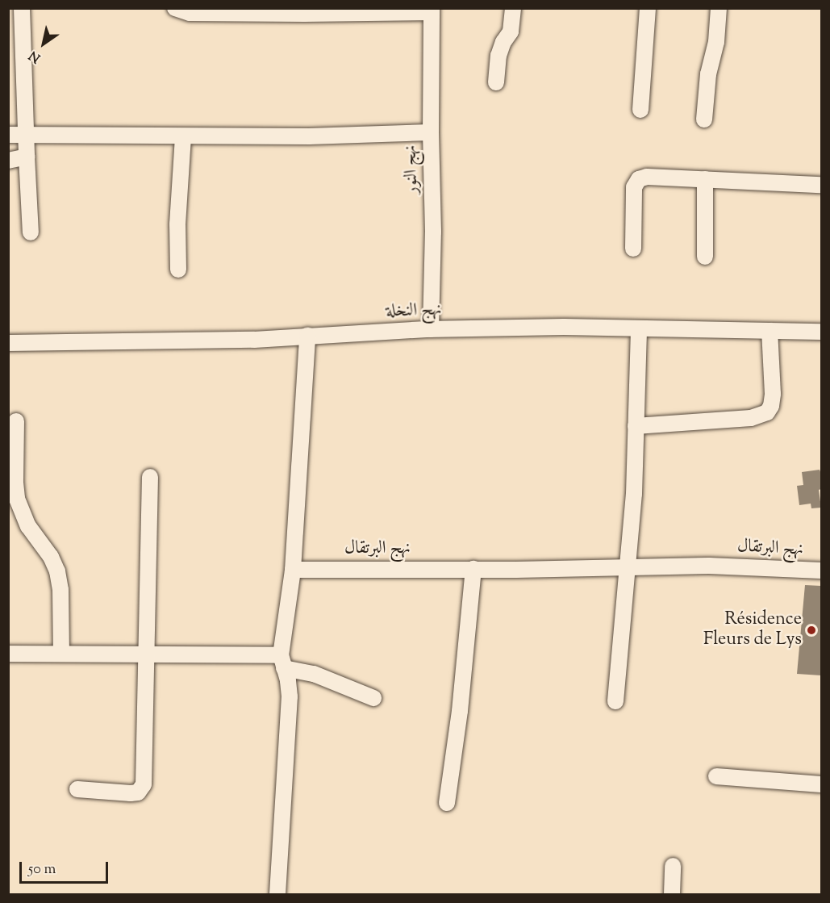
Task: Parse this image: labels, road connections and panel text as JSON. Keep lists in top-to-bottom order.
{
  "streets": {
    "street": ["نهج النور", "نهج النخلة", "نهج البرتقال"]
  },
  "crossings": [
    ["نهج النور", "نهج النخلة"]
  ],
  "places": ["Résidence Fleurs de Lys"],
  "scale_bar": "50 m",
  "north": "bottom left"
}
